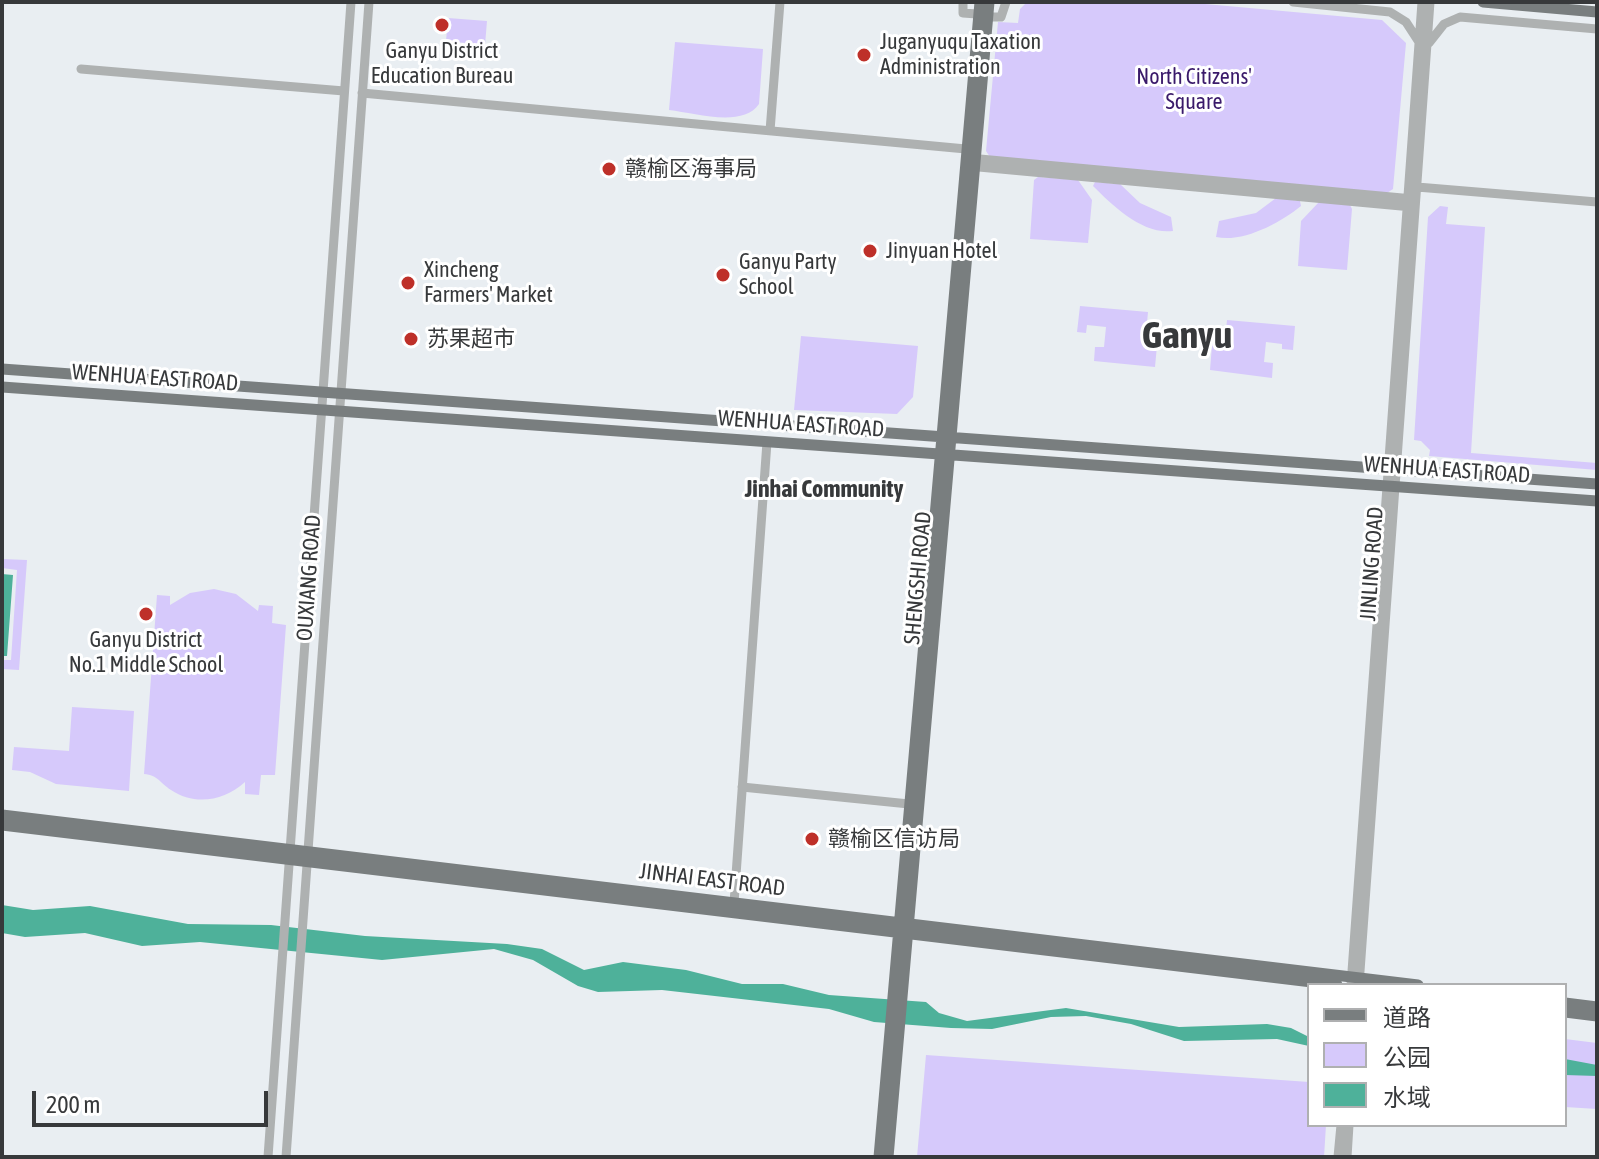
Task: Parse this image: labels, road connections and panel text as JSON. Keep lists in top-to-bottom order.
{
  "streets": {
    "main road": ["WENHUA EAST ROAD", "SHENGSHI ROAD", "JINHAI EAST ROAD"],
    "street": ["JINLING ROAD", "OUXIANG ROAD"]
  },
  "crossings": [
    ["WENHUA EAST ROAD", "JINLING ROAD"],
    ["WENHUA EAST ROAD", "OUXIANG ROAD"],
    ["WENHUA EAST ROAD", "SHENGSHI ROAD"],
    ["JINLING ROAD", "JINHAI EAST ROAD"],
    ["OUXIANG ROAD", "JINHAI EAST ROAD"],
    ["SHENGSHI ROAD", "JINHAI EAST ROAD"]
  ],
  "districts": ["Ganyu", "Jinhai Community"],
  "parks": ["North Citizens' Square"],
  "places": [
    "Ganyu District Education Bureau",
    "Juganyuqu Taxation Administration",
    "赣榆区海事局",
    "Jinyuan Hotel",
    "Ganyu Party School",
    "Xincheng Farmers' Market",
    "苏果超市",
    "Ganyu District No.1 Middle School",
    "赣榆区信访局"
  ],
  "legend": ["道路", "公园", "水域"],
  "scale_bar": "200 m"
}
